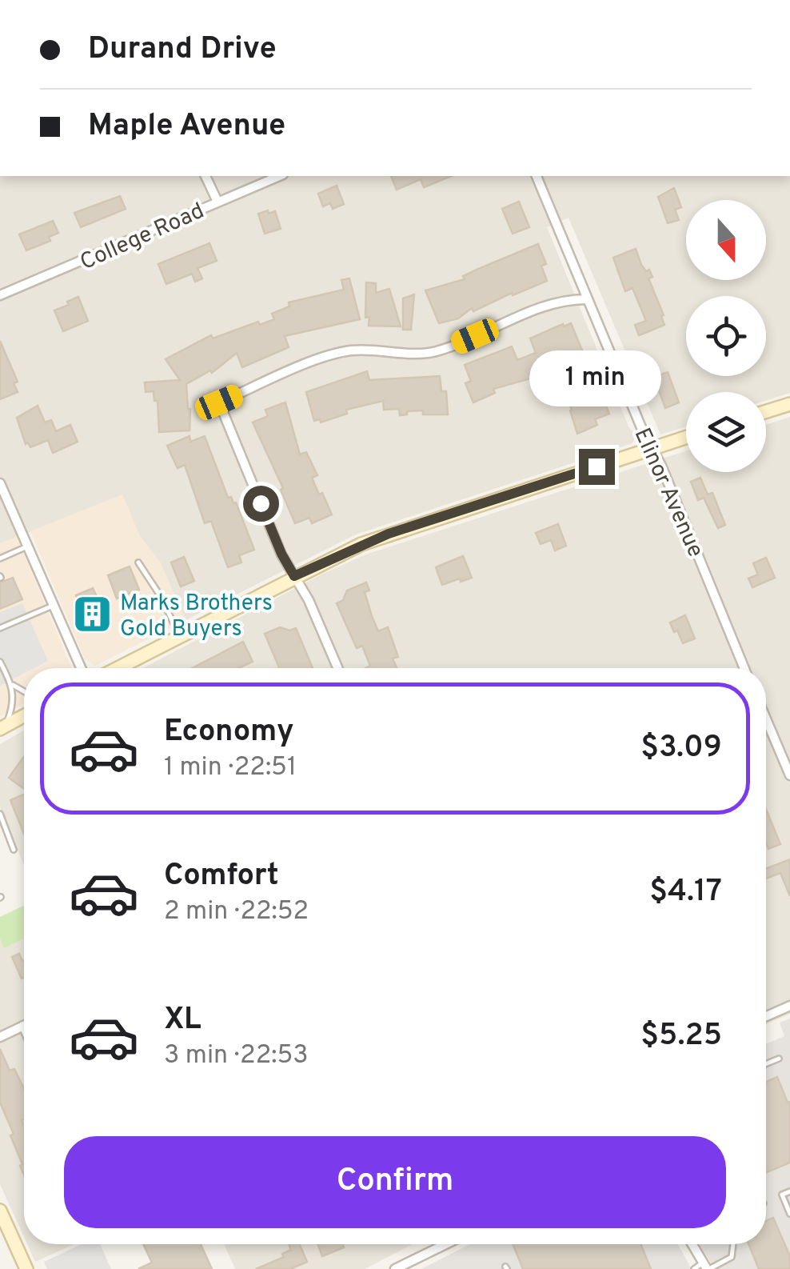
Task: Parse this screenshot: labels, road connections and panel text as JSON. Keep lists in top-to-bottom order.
{
  "streets": {
    "street": ["College Road", "Elinor Avenue"]
  },
  "places": {
    "building": ["Marks Brothers Gold Buyers"]
  },
  "north": "bottom",
  "page": {
    "banner": ["Durand Drive", "Maple Avenue"],
    "bubble": "1 min",
    "list": [
      {
        "name": "Economy",
        "note": "1 min · 22:51",
        "value": "$3.09"
      },
      {
        "name": "Comfort",
        "note": "2 min · 22:52",
        "value": "$4.17"
      },
      {
        "name": "XL",
        "note": "3 min · 22:53",
        "value": "$5.25"
      }
    ],
    "buttons": "Confirm"
  }
}
